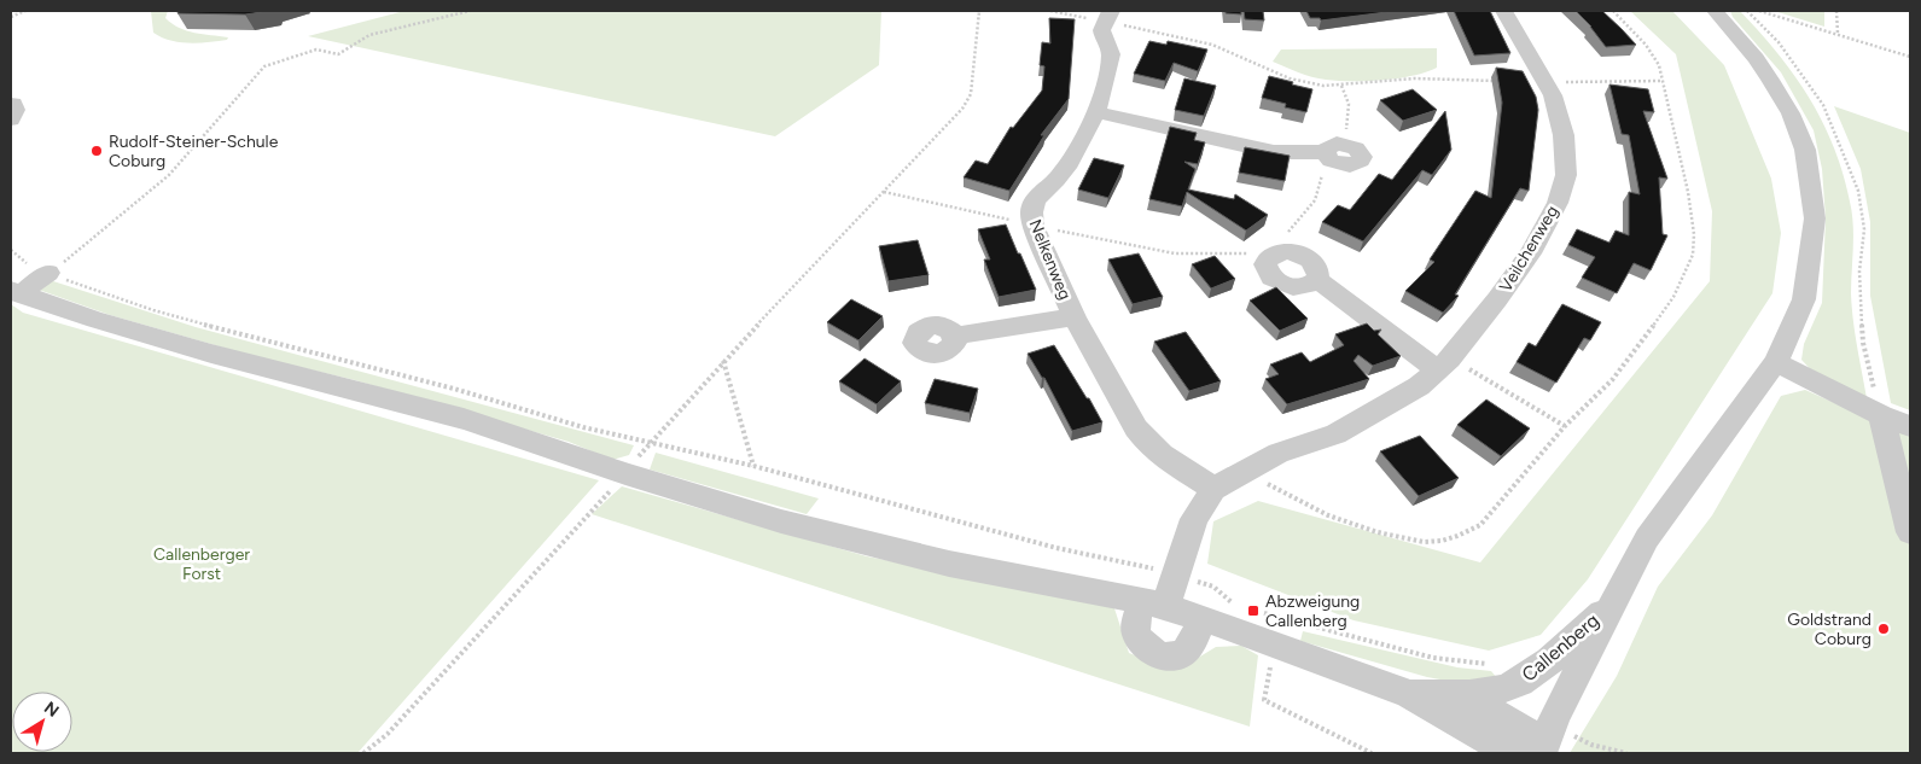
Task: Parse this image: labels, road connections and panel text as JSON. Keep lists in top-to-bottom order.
{
  "streets": {
    "street": ["Veilchenweg", "Nelkenweg", "Callenberg"]
  },
  "crossings": [
    ["Veilchenweg", "Nelkenweg"]
  ],
  "parks": ["Callenberger Forst"],
  "places": {
    "other": ["Rudolf-Steiner-Schule Coburg", "Goldstrand Coburg"],
    "transit": ["Abzweigung Callenberg"]
  },
  "north": "top right"
}
